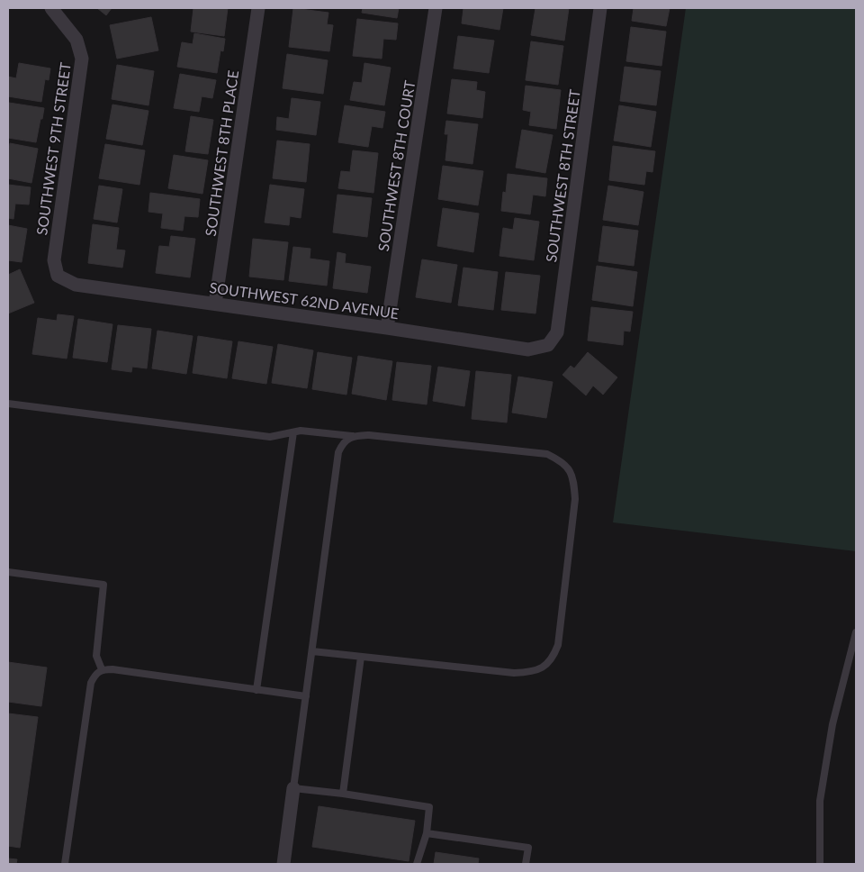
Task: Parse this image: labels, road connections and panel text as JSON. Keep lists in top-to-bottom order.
{
  "streets": {
    "street": [
      "SOUTHWEST 9TH STREET",
      "SOUTHWEST 8TH PLACE",
      "SOUTHWEST 8TH COURT",
      "SOUTHWEST 8TH STREET",
      "SOUTHWEST 62ND AVENUE"
    ]
  },
  "crossings": [
    ["SOUTHWEST 9TH STREET", "SOUTHWEST 62ND AVENUE"],
    ["SOUTHWEST 8TH PLACE", "SOUTHWEST 62ND AVENUE"],
    ["SOUTHWEST 8TH COURT", "SOUTHWEST 62ND AVENUE"],
    ["SOUTHWEST 8TH STREET", "SOUTHWEST 62ND AVENUE"]
  ]
}
